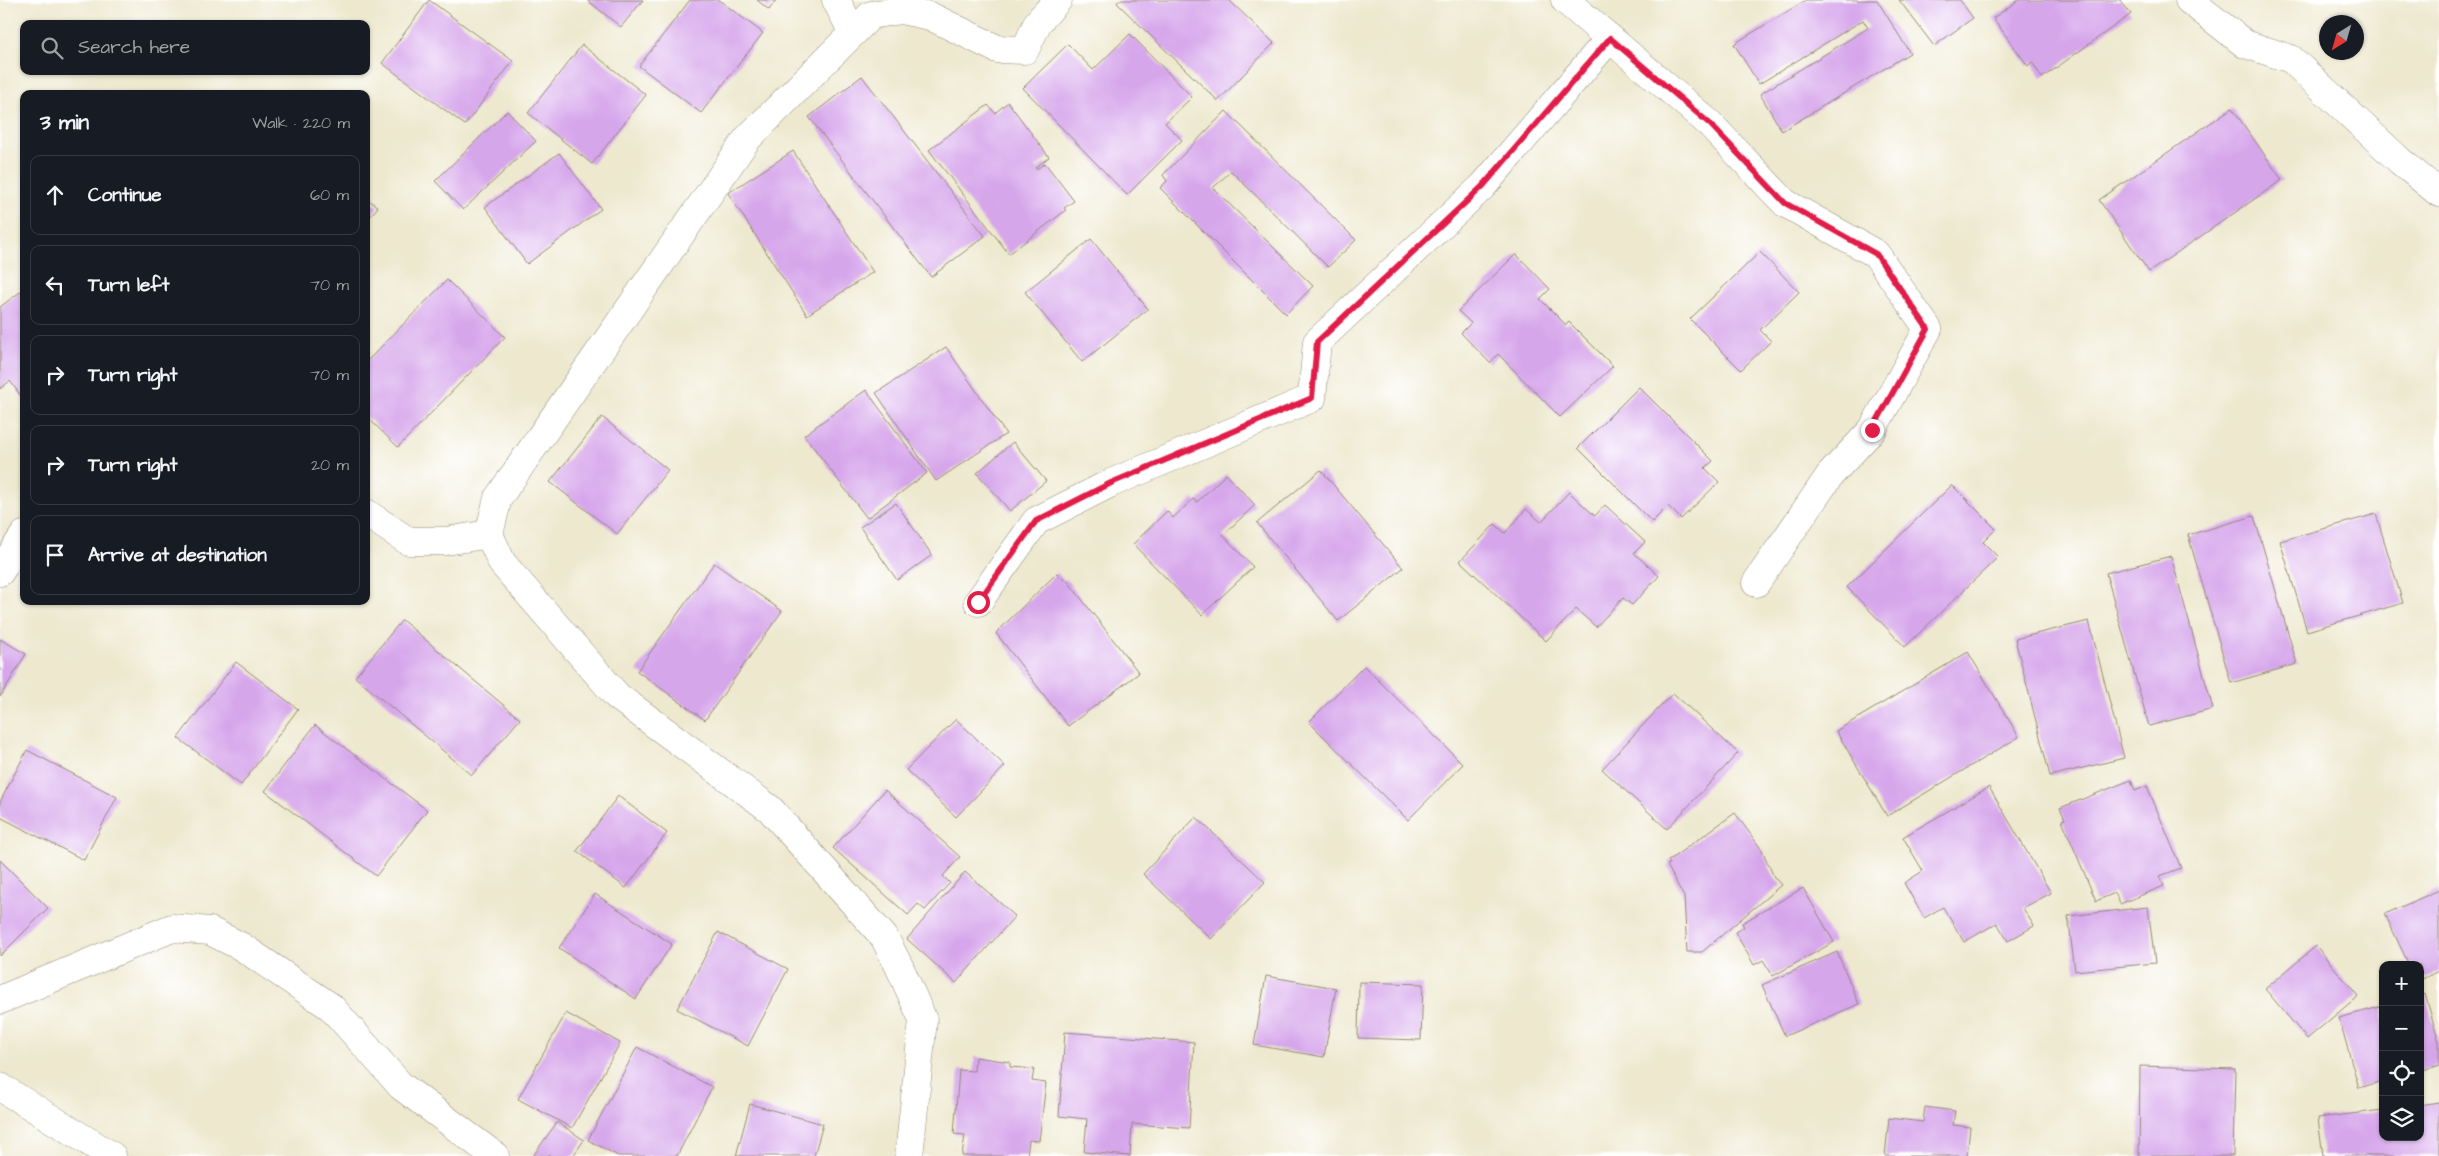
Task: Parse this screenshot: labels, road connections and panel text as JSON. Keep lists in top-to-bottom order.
{
  "north": "bottom left",
  "page": {
    "search": "Search here",
    "heading": ["3 min", "Walk · 220 m"],
    "list": [
      ["Continue", "60 m"],
      ["Turn left", "70 m"],
      ["Turn right", "70 m"],
      ["Turn right", "20 m"],
      "Arrive at destination"
    ],
    "map_buttons": ["+", "−"]
  }
}
